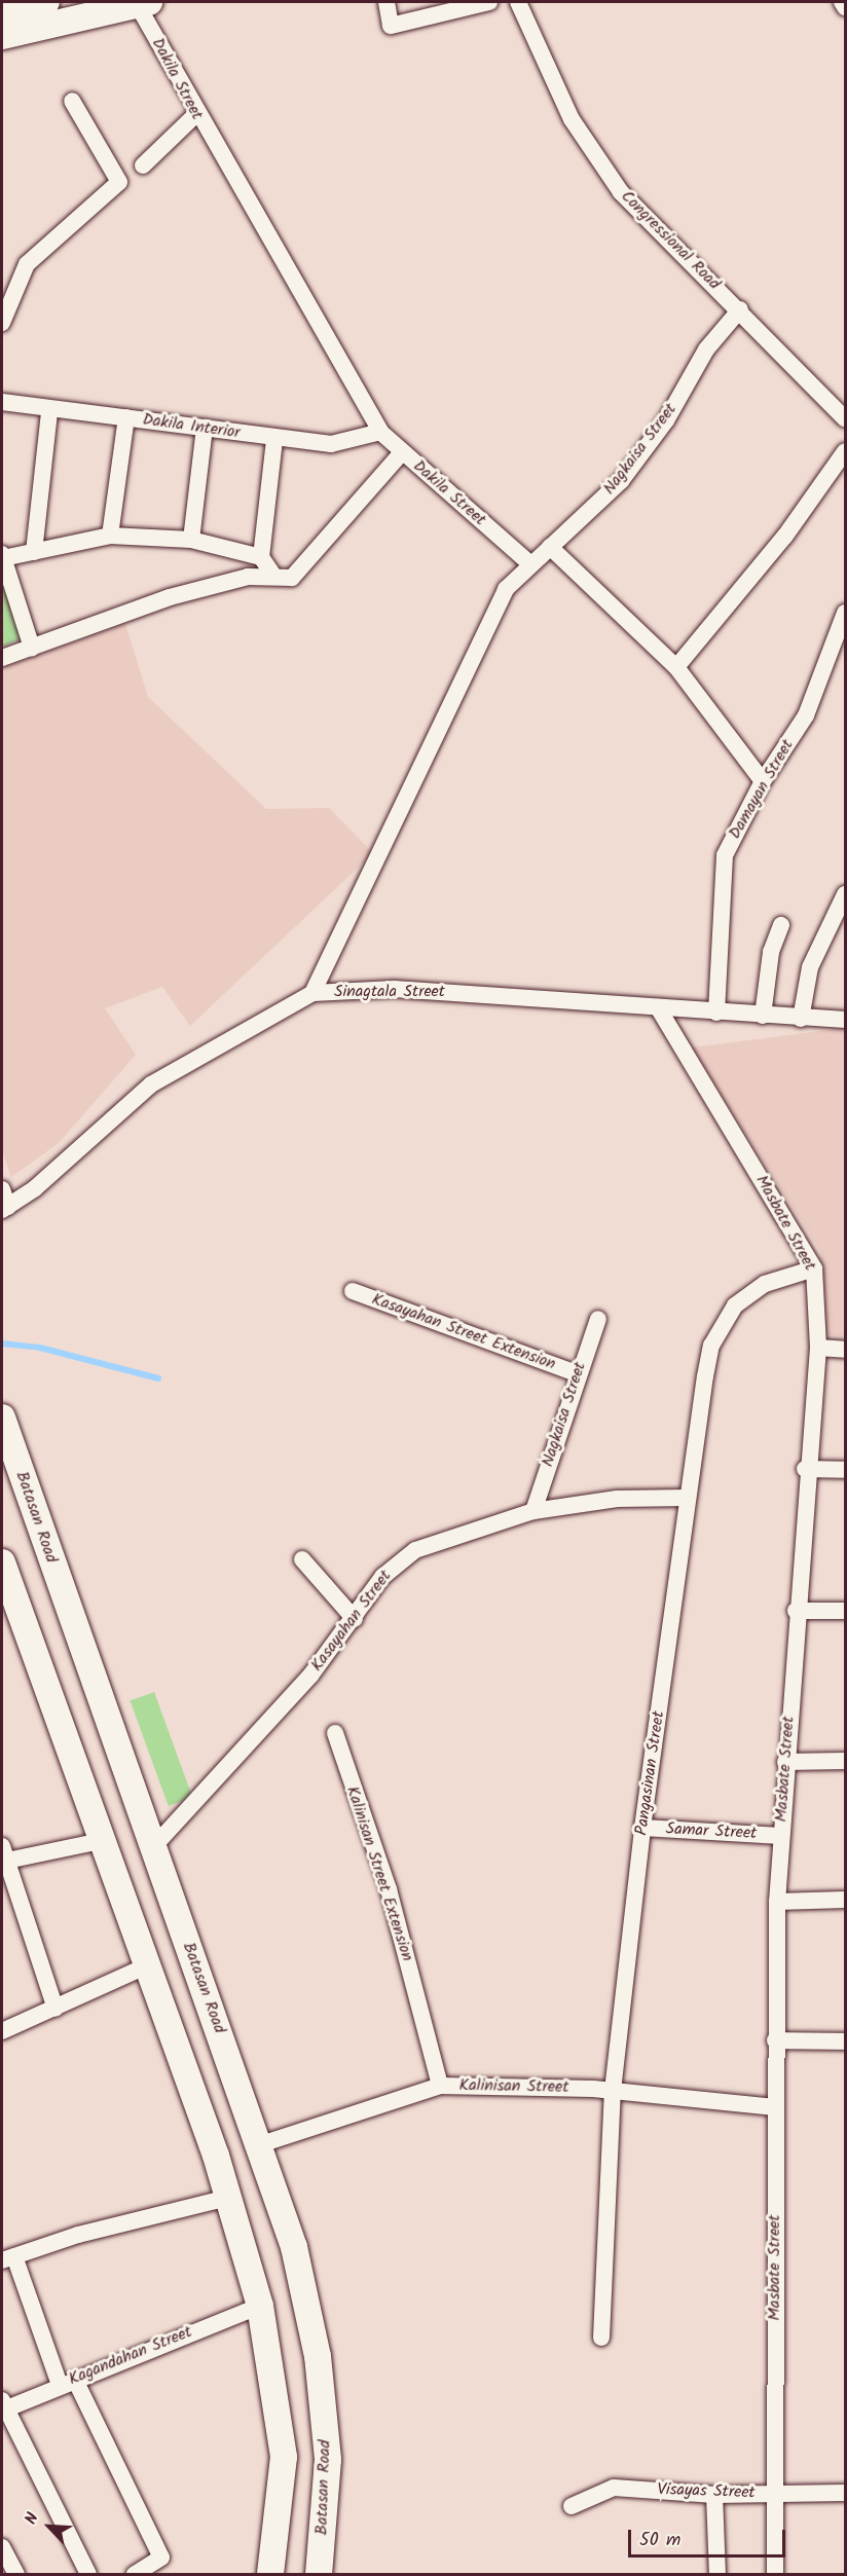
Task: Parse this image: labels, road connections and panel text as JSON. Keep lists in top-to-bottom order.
{
  "streets": {
    "main road": ["Batasan Road"],
    "street": [
      "Dakila Street",
      "Congressional Road",
      "Dakila Interior",
      "Nagkaisa Street",
      "Damayan Street",
      "Sinagtala Street",
      "Masbate Street",
      "Kasayahan Street Extension",
      "Kasayahan Street",
      "Pangasinan Street",
      "Samar Street",
      "Kalinisan Street Extension",
      "Kalinisan Street",
      "Kagandahan Street",
      "Visayas Street"
    ]
  },
  "crossings": [
    ["Dakila Street", "Dakila Interior"],
    ["Dakila Street", "Nagkaisa Street"],
    ["Congressional Road", "Nagkaisa Street"],
    ["Nagkaisa Street", "Kasayahan Street Extension"],
    ["Nagkaisa Street", "Kasayahan Street"],
    ["Damayan Street", "Sinagtala Street"],
    ["Sinagtala Street", "Masbate Street"],
    ["Masbate Street", "Pangasinan Street"],
    ["Masbate Street", "Samar Street"],
    ["Masbate Street", "Kalinisan Street"],
    ["Masbate Street", "Visayas Street"],
    ["Batasan Road", "Kasayahan Street"],
    ["Batasan Road", "Kalinisan Street"],
    ["Kasayahan Street", "Pangasinan Street"],
    ["Pangasinan Street", "Samar Street"],
    ["Pangasinan Street", "Kalinisan Street"],
    ["Kalinisan Street Extension", "Kalinisan Street"]
  ],
  "scale_bar": "50 m",
  "north": "top left"
}
